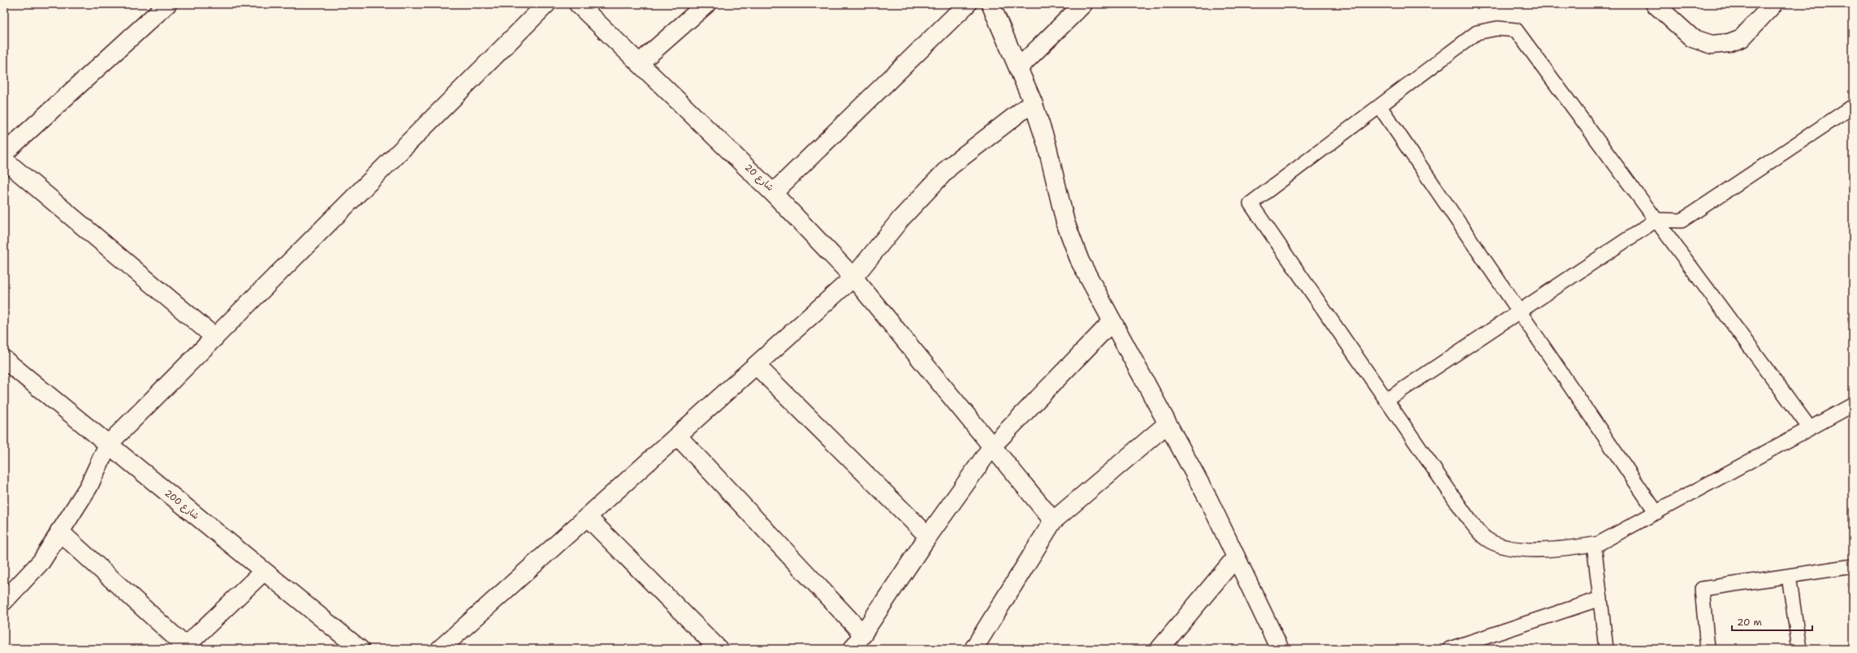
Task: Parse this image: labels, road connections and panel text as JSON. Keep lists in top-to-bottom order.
{
  "streets": {
    "street": ["شارع 20", "شارع 200"]
  },
  "scale_bar": "20 m"
}
